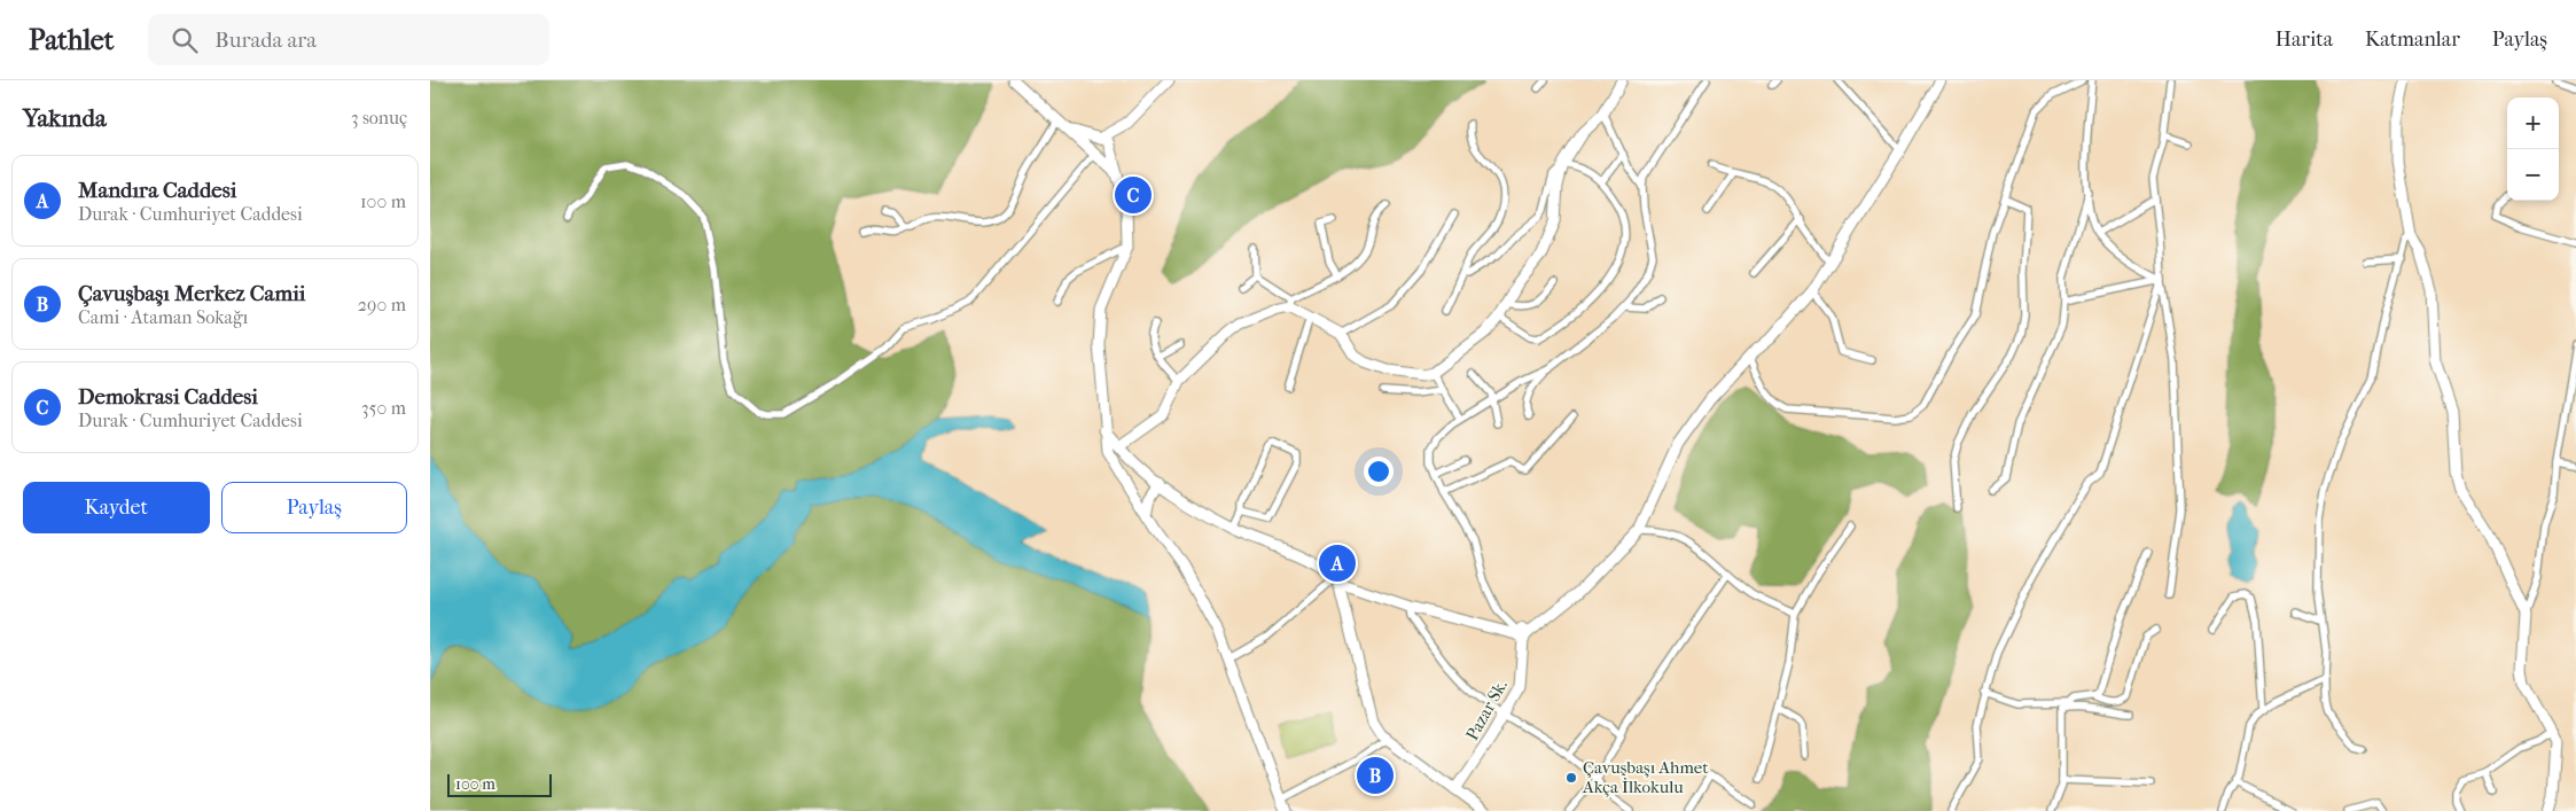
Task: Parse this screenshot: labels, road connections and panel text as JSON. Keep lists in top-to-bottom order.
{
  "streets": {
    "street": ["Pazar Sk."]
  },
  "places": ["Çavuşbaşı Ahmet Akça İlkokulu"],
  "scale_bar": "100 m",
  "page": {
    "header": "Pathlet",
    "search": "Burada ara",
    "nav": ["Harita", "Katmanlar", "Paylaş"],
    "heading": ["Yakında", "3 sonuç"],
    "map_buttons": ["+", "−"],
    "list": [
      {
        "mark": "A",
        "name": "Mandıra Caddesi",
        "note": "Durak · Cumhuriyet Caddesi",
        "value": "100 m"
      },
      {
        "mark": "B",
        "name": "Çavuşbaşı Merkez Camii",
        "note": "Cami · Ataman Sokağı",
        "value": "290 m"
      },
      {
        "mark": "C",
        "name": "Demokrasi Caddesi",
        "note": "Durak · Cumhuriyet Caddesi",
        "value": "350 m"
      }
    ],
    "pins": ["C", "A", "B"],
    "buttons": ["Kaydet", "Paylaş"],
    "scale": "100 m"
  }
}
